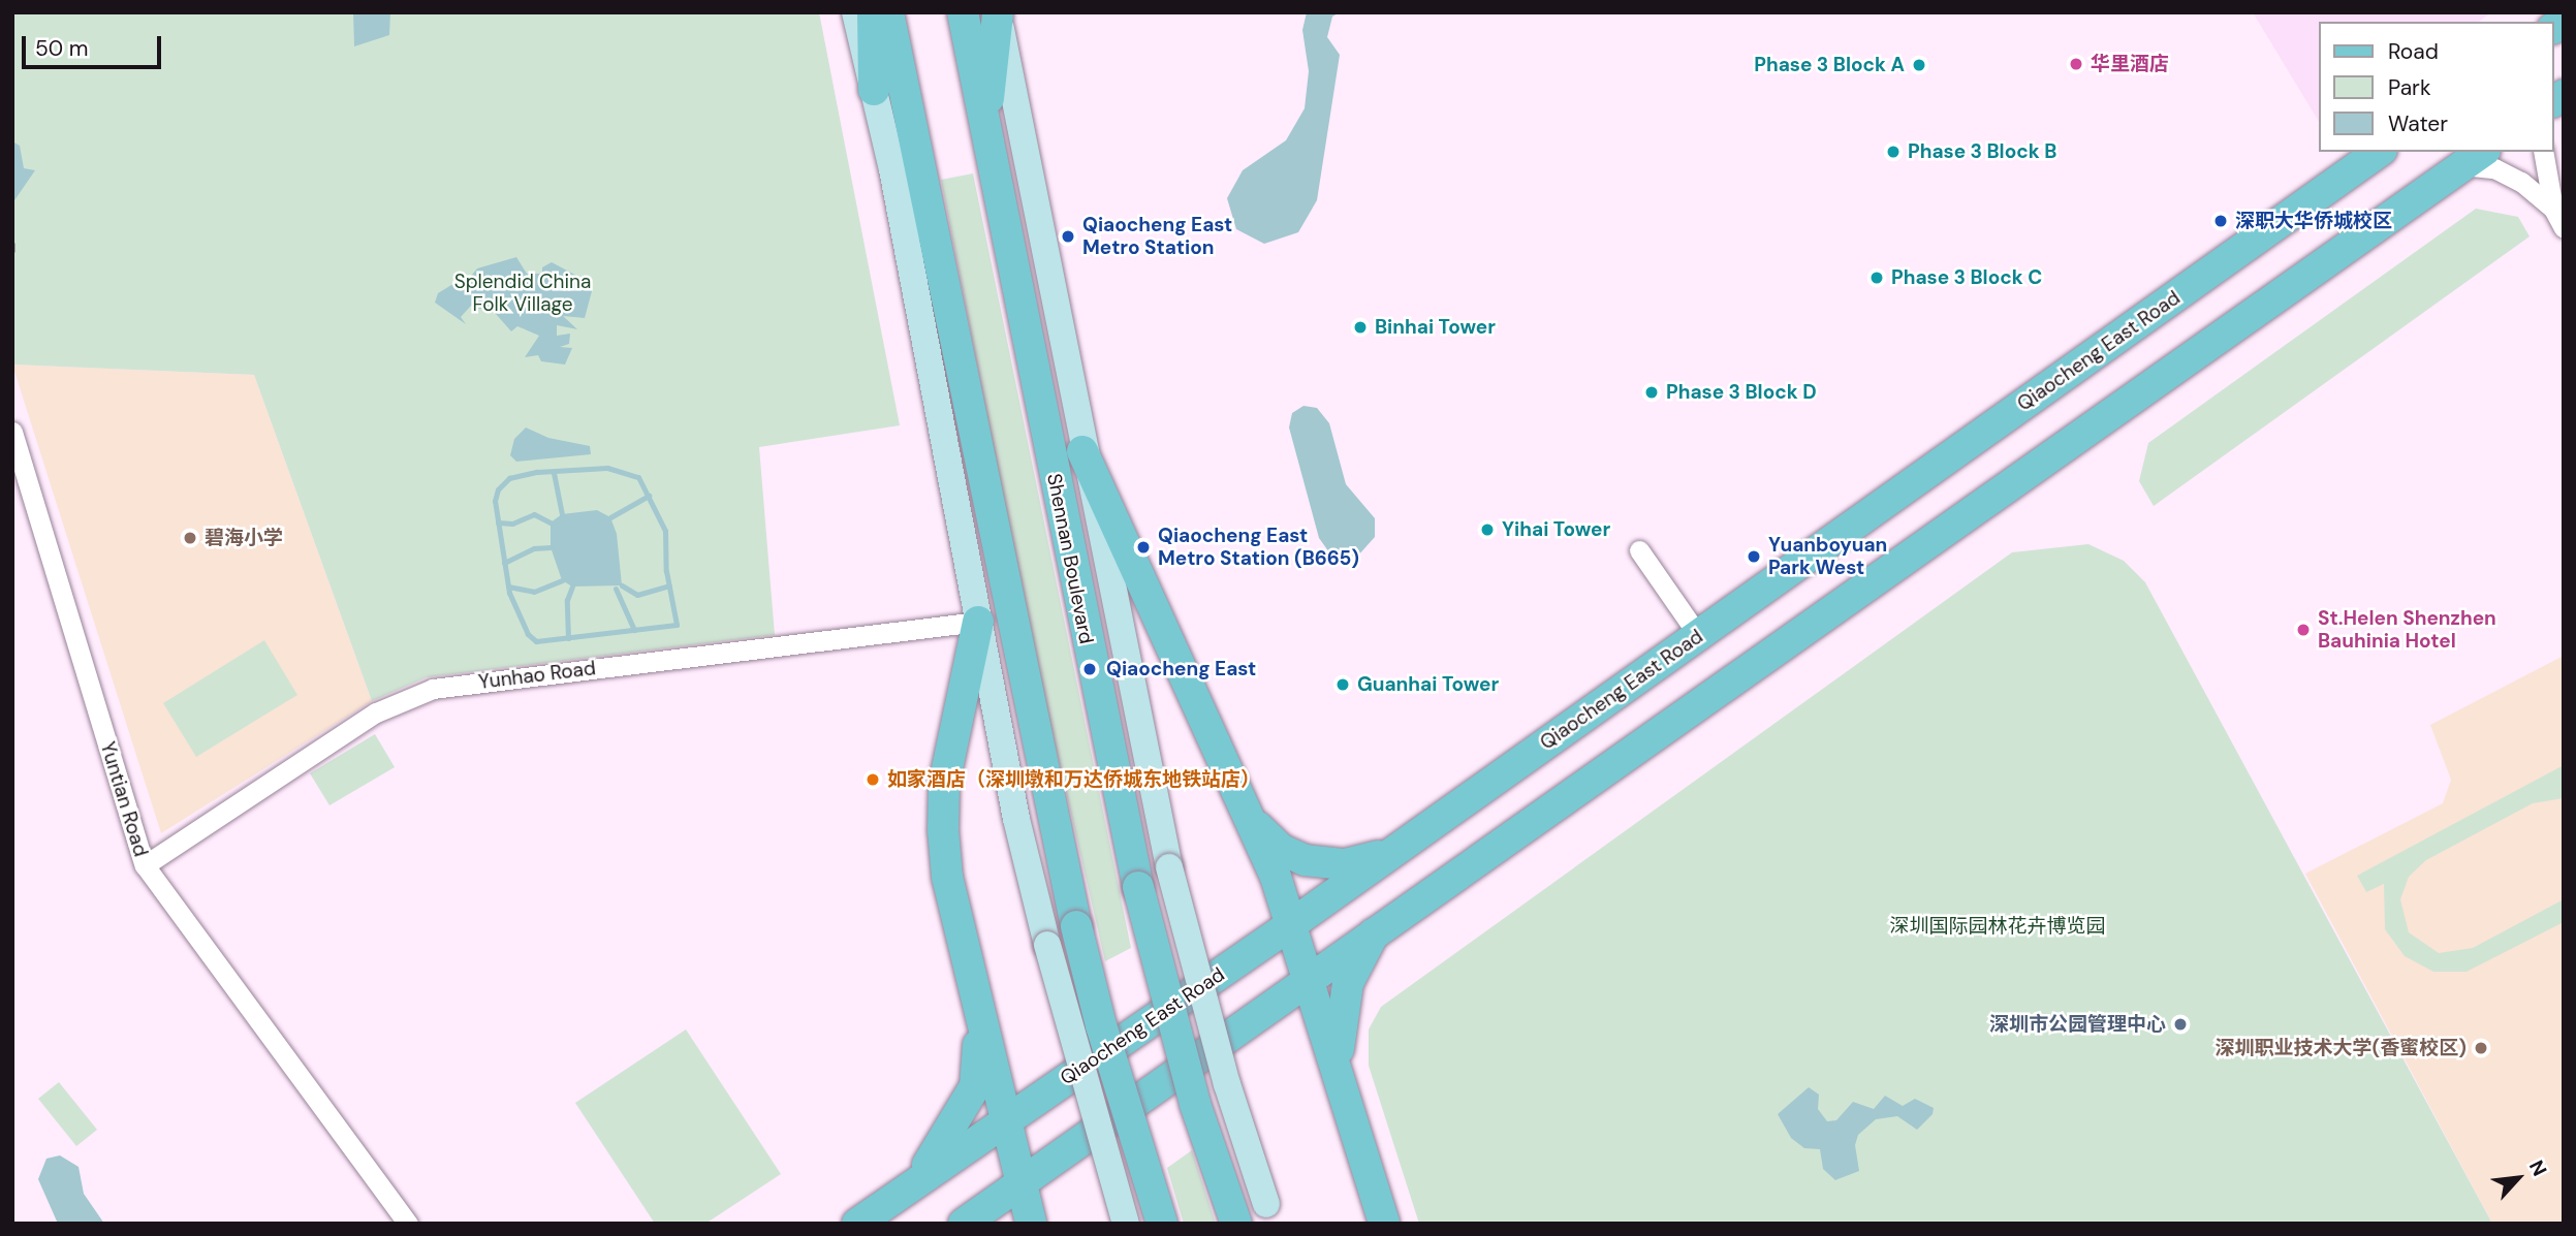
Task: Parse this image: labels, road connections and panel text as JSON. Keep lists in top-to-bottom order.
{
  "streets": {
    "main road": ["Qiaocheng East Road", "Shennan Boulevard"],
    "street": ["Yunhao Road", "Yuntian Road"]
  },
  "crossings": [
    ["Yunhao Road", "Yuntian Road"]
  ],
  "parks": ["Splendid China Folk Village", "深圳国际园林花卉博览园"],
  "places": [
    "华里酒店",
    "Phase 3 Block A",
    "Phase 3 Block B",
    "深职大华侨城校区",
    "Qiaocheng East Metro Station",
    "Phase 3 Block C",
    "Binhai Tower",
    "Phase 3 Block D",
    "Yihai Tower",
    "碧海小学",
    "Qiaocheng East Metro Station (B665)",
    "Yuanboyuan Park West",
    "St.Helen Shenzhen Bauhinia Hotel",
    "Qiaocheng East",
    "Guanhai Tower",
    "如家酒店（深圳墩和万达侨城东地铁站店）",
    "深圳市公园管理中心",
    "深圳职业技术大学(香蜜校区)"
  ],
  "legend": ["Road", "Park", "Water"],
  "scale_bar": "50 m",
  "north": "top right"
}
